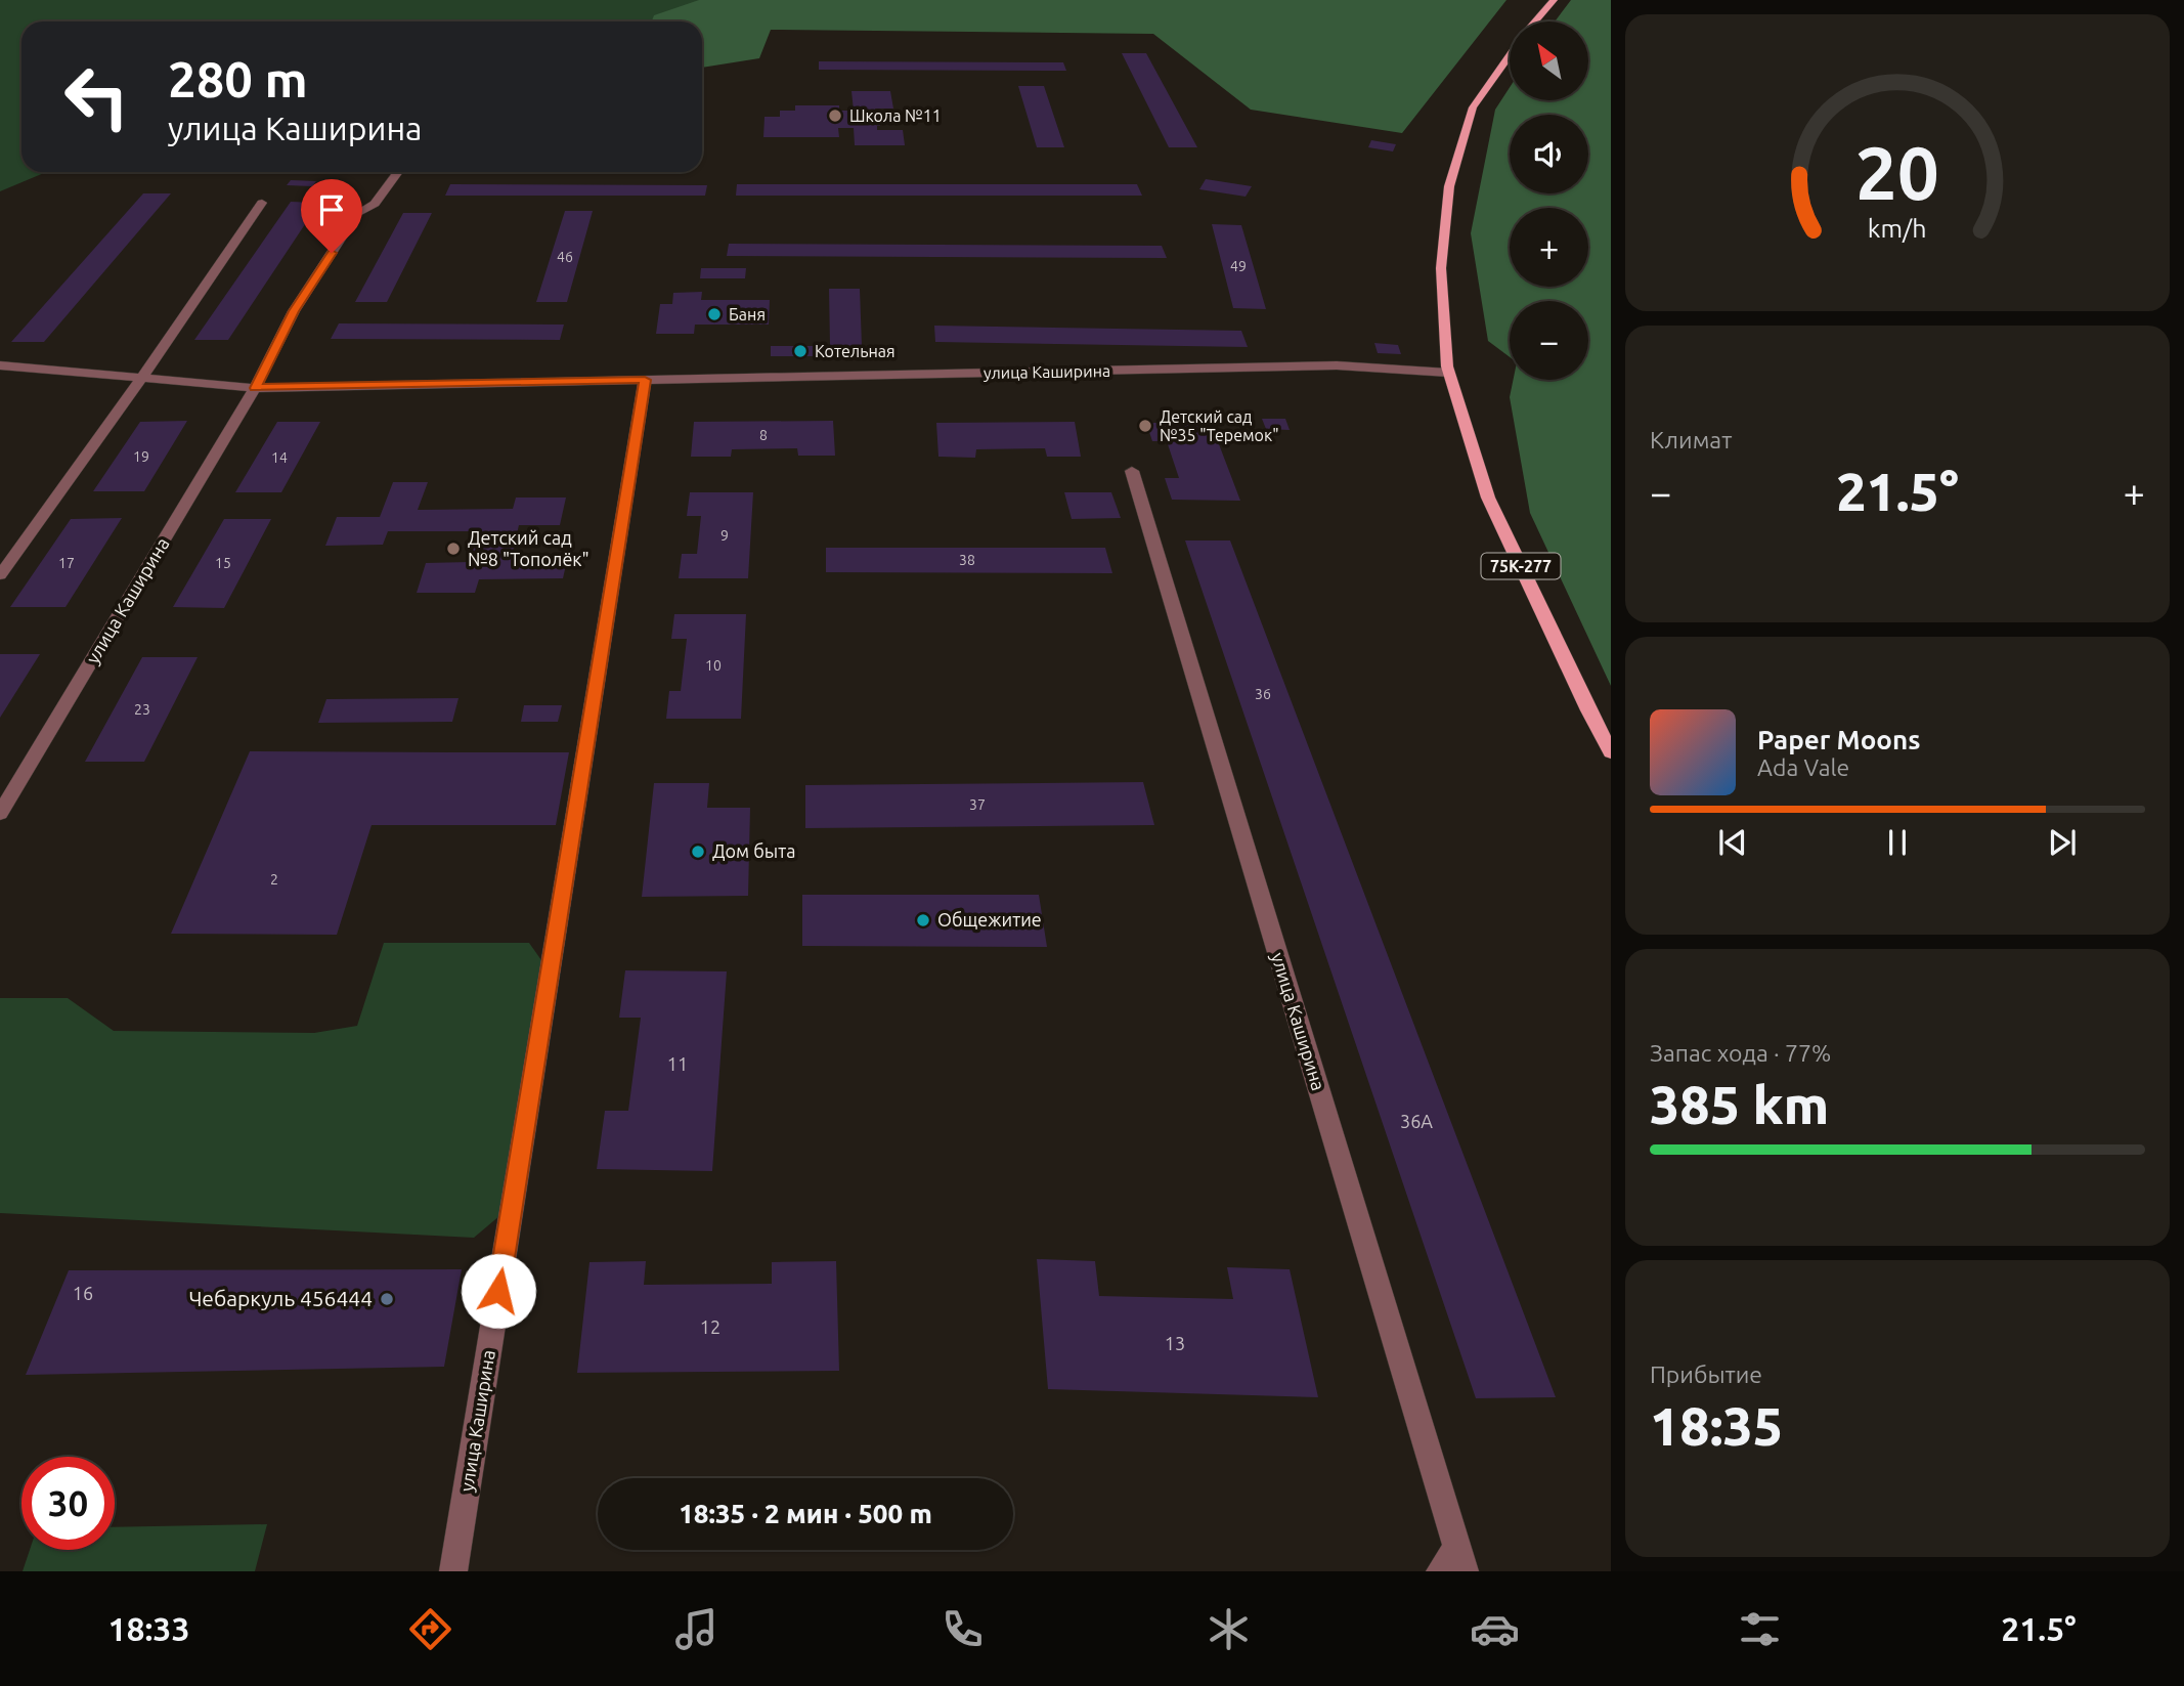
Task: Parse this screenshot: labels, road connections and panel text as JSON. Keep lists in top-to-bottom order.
{
  "streets": {
    "main road": ["75К-277"],
    "street": ["улица Каширина"]
  },
  "crossings": [
    ["улица Каширина", "75К-277"]
  ],
  "places": [
    "Школа №11",
    "Баня",
    "Котельная",
    "Детский сад №35 \"Теремок\"",
    "Детский сад №8 \"Тополёк\"",
    "Дом быта",
    "Общежитие",
    "Чебаpкуль 456444"
  ],
  "house_numbers": [
    "46",
    "49",
    "8",
    "19",
    "14",
    "9",
    "38",
    "17",
    "15",
    "10",
    "36",
    "23",
    "37",
    "2",
    "11",
    "36А",
    "16",
    "12",
    "13"
  ],
  "north": "top left",
  "page": {
    "map_buttons": ["+", "−"],
    "turn": ["280 m", "улица Каширина"],
    "tile": [
      "Климат",
      ["Запас хода · 77%", "385 km"],
      ["Прибытие", "18:35"]
    ],
    "heat": ["−", "21.5°", "+"],
    "song": ["Paper Moons", "Ada Vale"],
    "limit": "30",
    "trip": "18:35 · 2 мин · 500 m",
    "tabs": ["18:33", "21.5°"],
    "gauge": ["20", "km/h"]
  }
}
